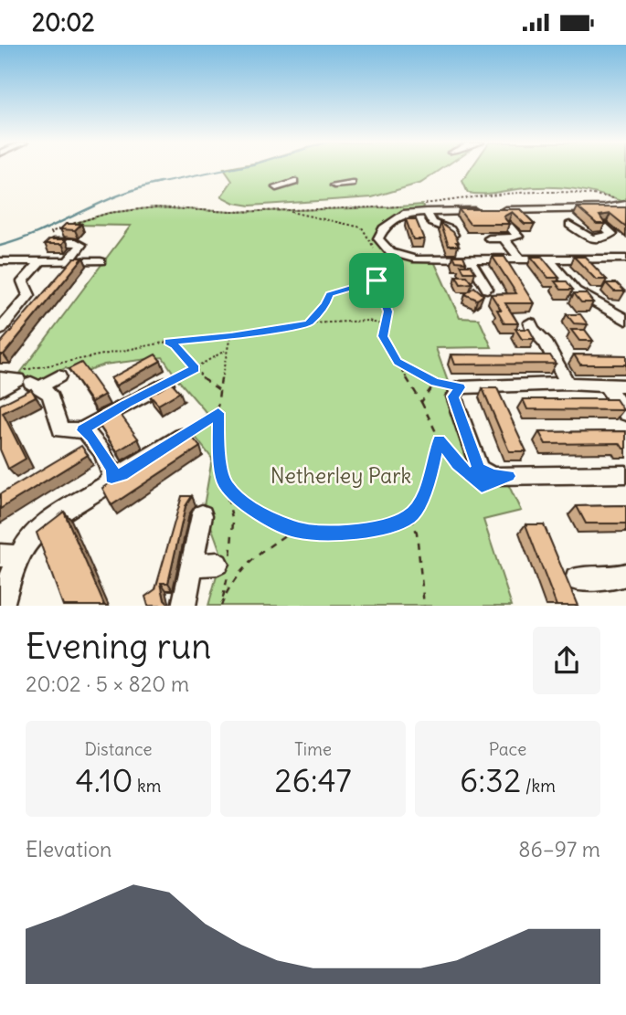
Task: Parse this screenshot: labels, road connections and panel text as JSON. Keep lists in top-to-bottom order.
{
  "parks": ["Netherley Park"],
  "page": {
    "status": "20:02",
    "heading": ["Evening run", "20:02 · 5 × 820 m"],
    "stats": [
      ["Distance", "4.10 km"],
      ["Time", "26:47"],
      ["Pace", "6:32 /km"]
    ],
    "chart": ["Elevation", "86–97 m"]
  }
}
